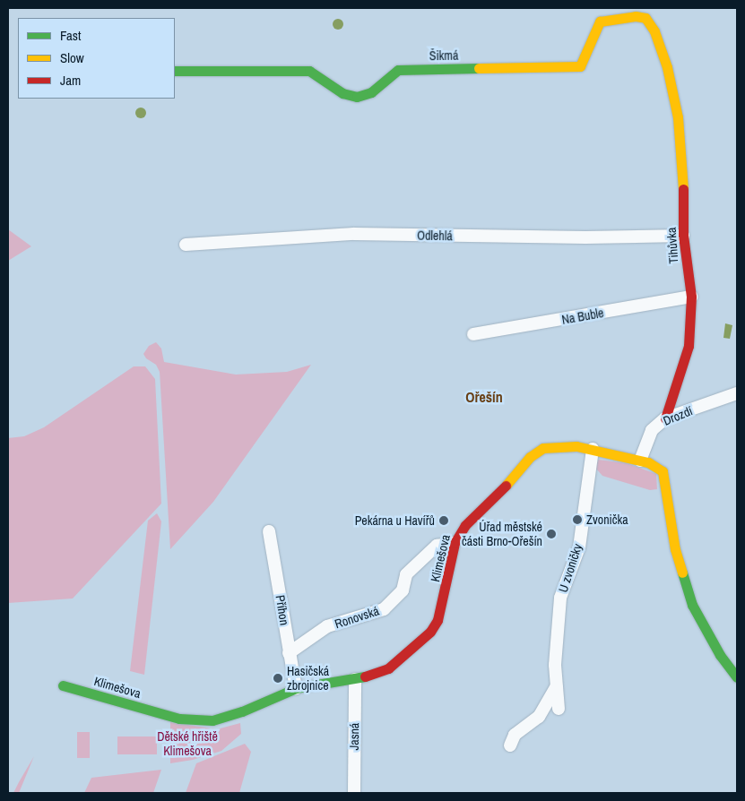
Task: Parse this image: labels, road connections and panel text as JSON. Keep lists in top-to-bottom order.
{
  "streets": {
    "street": [
      "Šikmá",
      "Odlehlá",
      "Tihůvka",
      "Na Buble",
      "Drozdí",
      "Klimešova",
      "U zvoničky",
      "Příhon",
      "Ronovská",
      "Jasná"
    ]
  },
  "crossings": [
    ["Šikmá", "Tihůvka"],
    ["Odlehlá", "Tihůvka"],
    ["Tihůvka", "Na Buble"],
    ["Tihůvka", "Drozdí"],
    ["Drozdí", "Klimešova"],
    ["Klimešova", "U zvoničky"],
    ["Klimešova", "Příhon"],
    ["Klimešova", "Ronovská"],
    ["Klimešova", "Jasná"],
    ["Příhon", "Ronovská"]
  ],
  "districts": ["Ořešín"],
  "parks": ["Dětské hřiště Klimešova"],
  "places": [
    "Zvonička",
    "Pekárna u Havířů",
    "Úřad městské části Brno-Ořešín",
    "Hasičská zbrojnice"
  ],
  "legend": ["Fast", "Slow", "Jam"]
}
